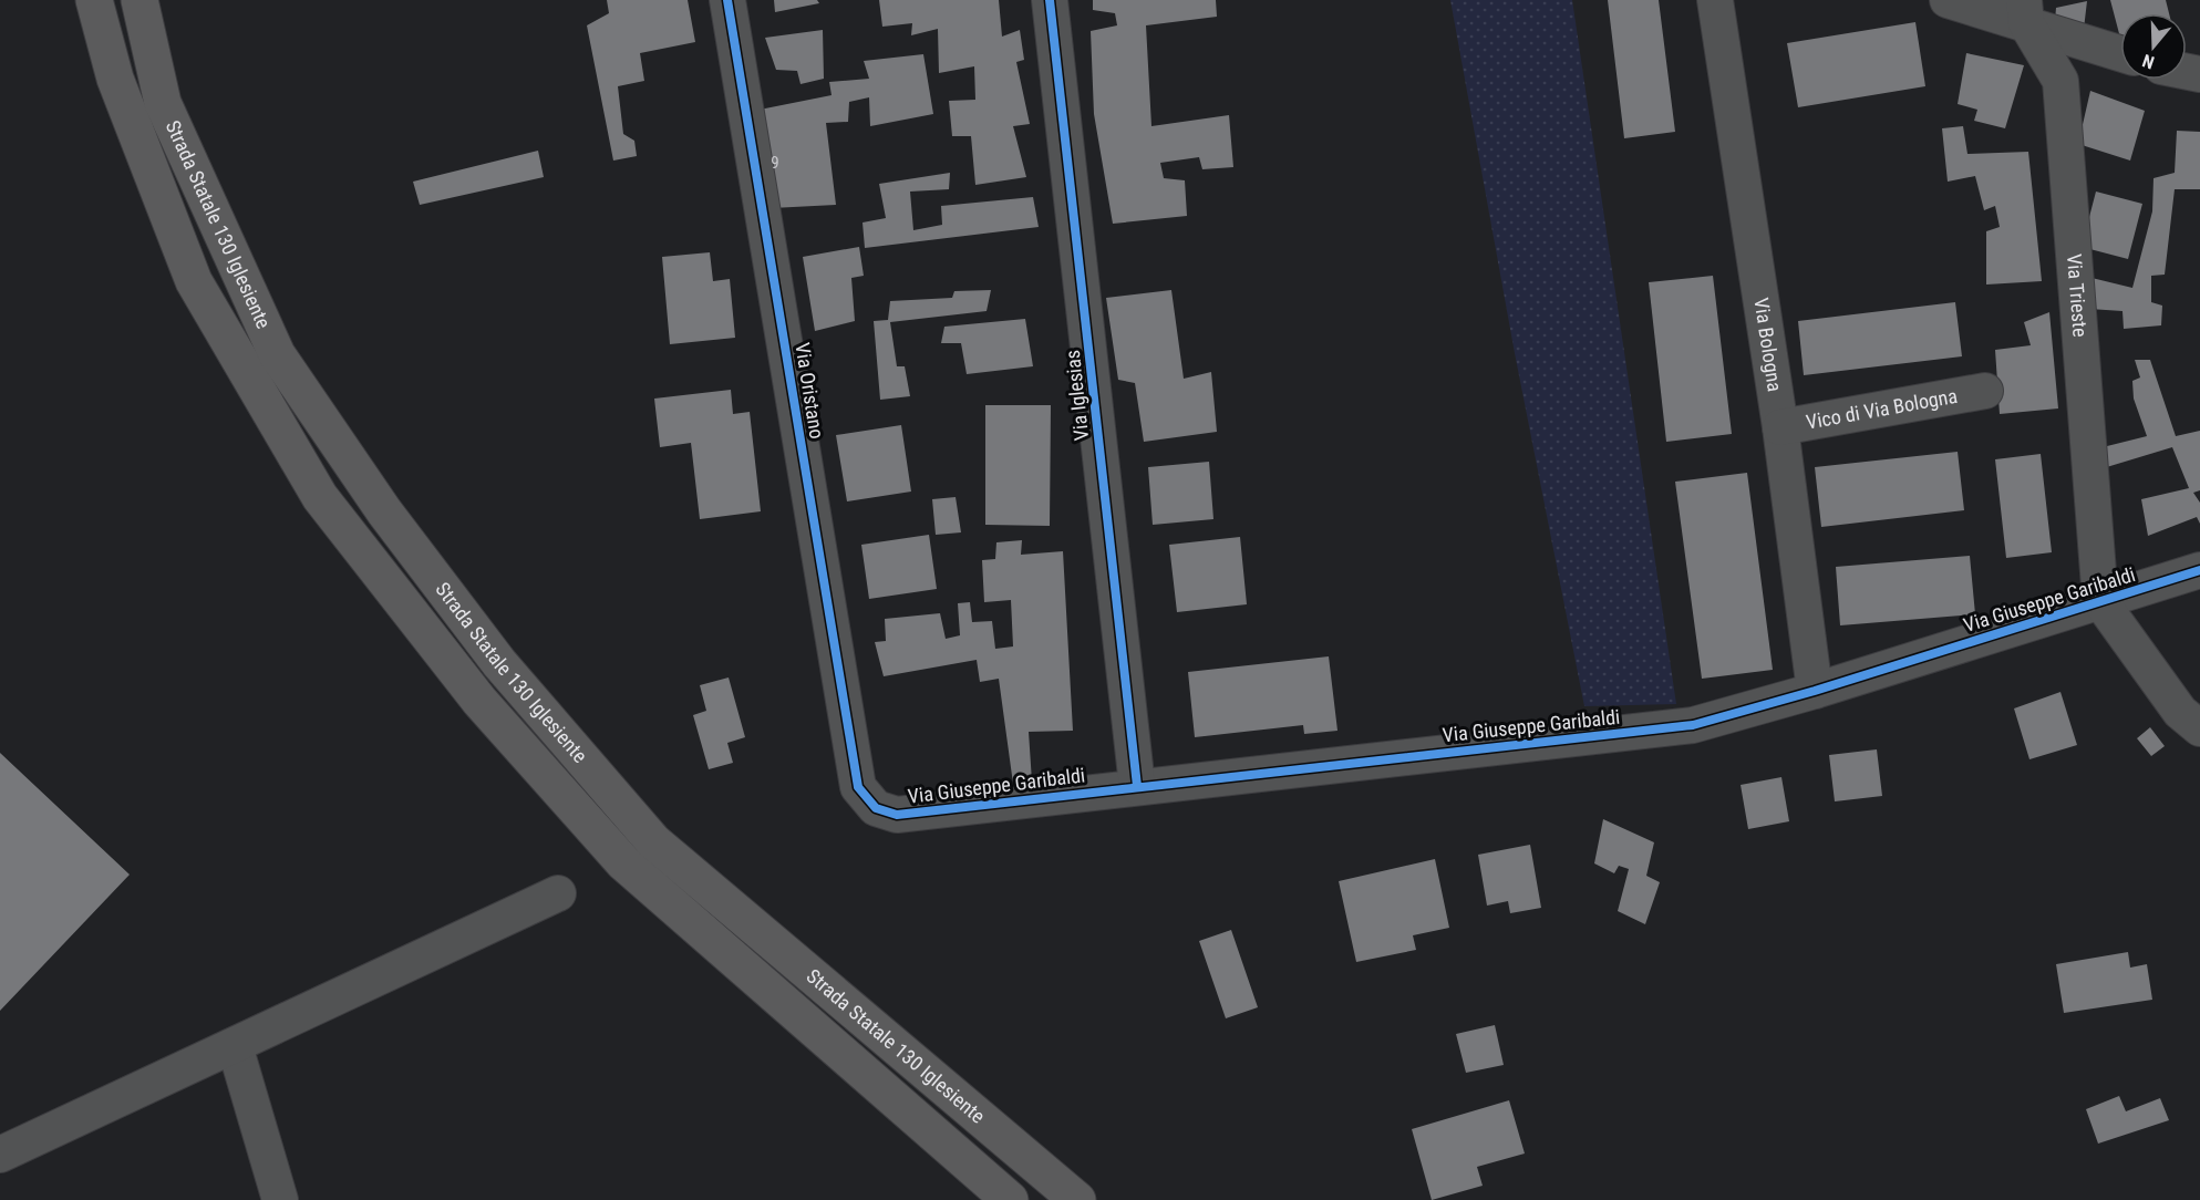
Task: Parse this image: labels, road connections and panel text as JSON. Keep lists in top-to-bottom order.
{
  "streets": {
    "main road": ["Strada Statale 130 Iglesiente"],
    "street": [
      "Via Trieste",
      "Via Bologna",
      "Via Oristano",
      "Via Iglesias",
      "Vico di Via Bologna",
      "Via Giuseppe Garibaldi"
    ]
  },
  "crossings": [
    ["Via Trieste", "Via Giuseppe Garibaldi"],
    ["Via Bologna", "Vico di Via Bologna"],
    ["Via Bologna", "Via Giuseppe Garibaldi"],
    ["Via Oristano", "Via Giuseppe Garibaldi"],
    ["Via Iglesias", "Via Giuseppe Garibaldi"]
  ],
  "house_numbers": ["9"],
  "north": "bottom"
}
